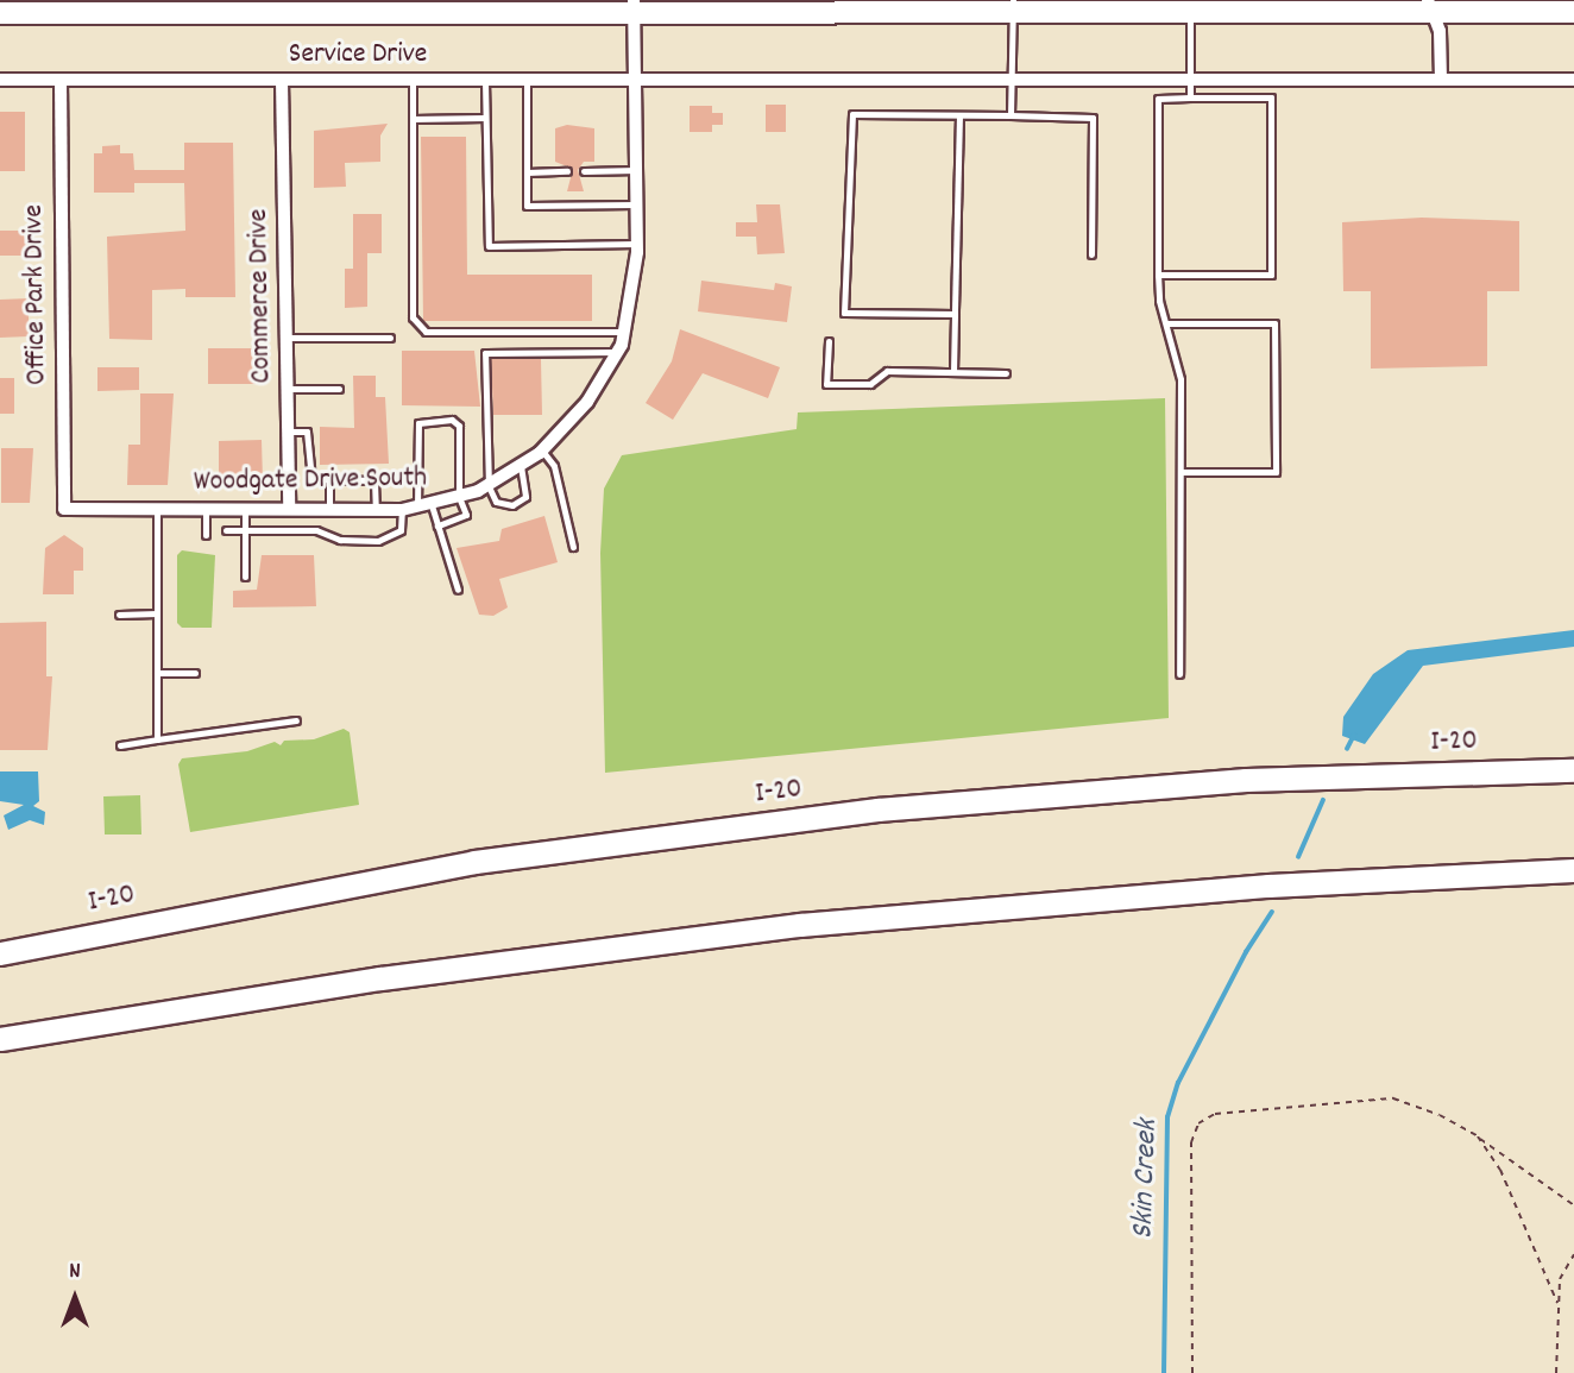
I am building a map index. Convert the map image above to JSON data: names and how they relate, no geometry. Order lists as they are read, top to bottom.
{
  "streets": {
    "highway": ["I-20"],
    "street": [
      "Service Drive",
      "Office Park Drive",
      "Commerce Drive",
      "Woodgate Drive South"
    ]
  },
  "crossings": [
    ["Service Drive", "Office Park Drive"],
    ["Service Drive", "Commerce Drive"],
    ["Service Drive", "Woodgate Drive South"],
    ["Office Park Drive", "Woodgate Drive South"],
    ["Commerce Drive", "Woodgate Drive South"]
  ],
  "water": ["Skin Creek"],
  "north": "top"
}
